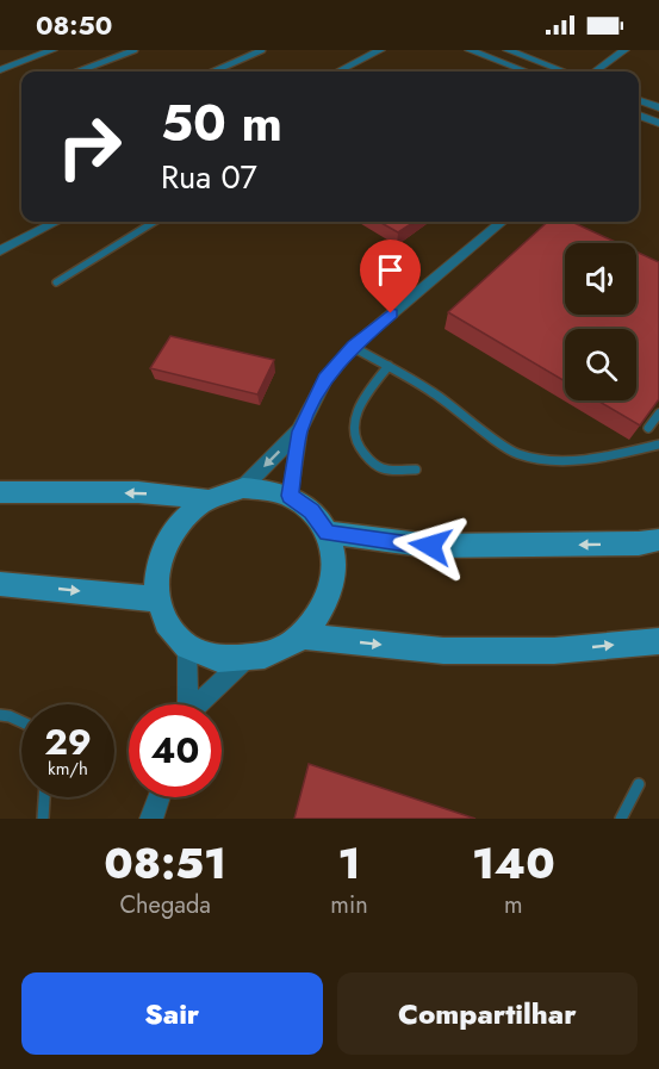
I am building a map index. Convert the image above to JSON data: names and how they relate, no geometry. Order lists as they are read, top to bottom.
{
  "page": {
    "status": "08:50",
    "turn": ["50 m", "Rua 07"],
    "speed": "29 km/h",
    "limit": "40",
    "eta": [
      "08:51",
      "Chegada",
      "1",
      "min",
      "140",
      "m"
    ],
    "buttons": ["Sair", "Compartilhar"]
  }
}
